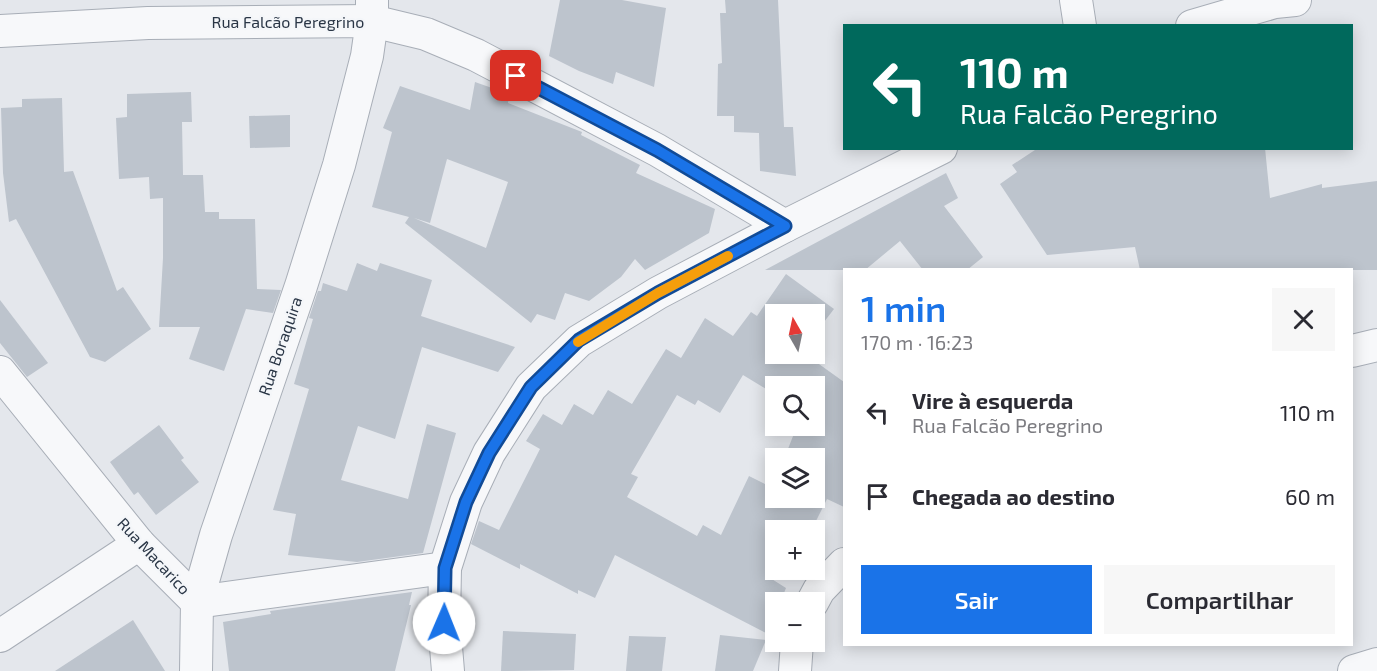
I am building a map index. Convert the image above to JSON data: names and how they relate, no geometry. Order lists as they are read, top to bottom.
{
  "streets": {
    "street": ["Rua Falcão Peregrino", "Rua Boraquira", "Rua Macarico"]
  },
  "crossings": [
    ["Rua Falcão Peregrino", "Rua Boraquira"],
    ["Rua Boraquira", "Rua Macarico"]
  ],
  "north": "top",
  "page": {
    "turn": ["110 m", "Rua Falcão Peregrino"],
    "heading": ["1 min", "170 m · 16:23"],
    "map_buttons": ["+", "−"],
    "list": [
      {
        "name": "Vire à esquerda",
        "note": "Rua Falcão Peregrino",
        "value": "110 m"
      },
      {
        "name": "Chegada ao destino",
        "value": "60 m"
      }
    ],
    "buttons": ["Sair", "Compartilhar"]
  }
}
